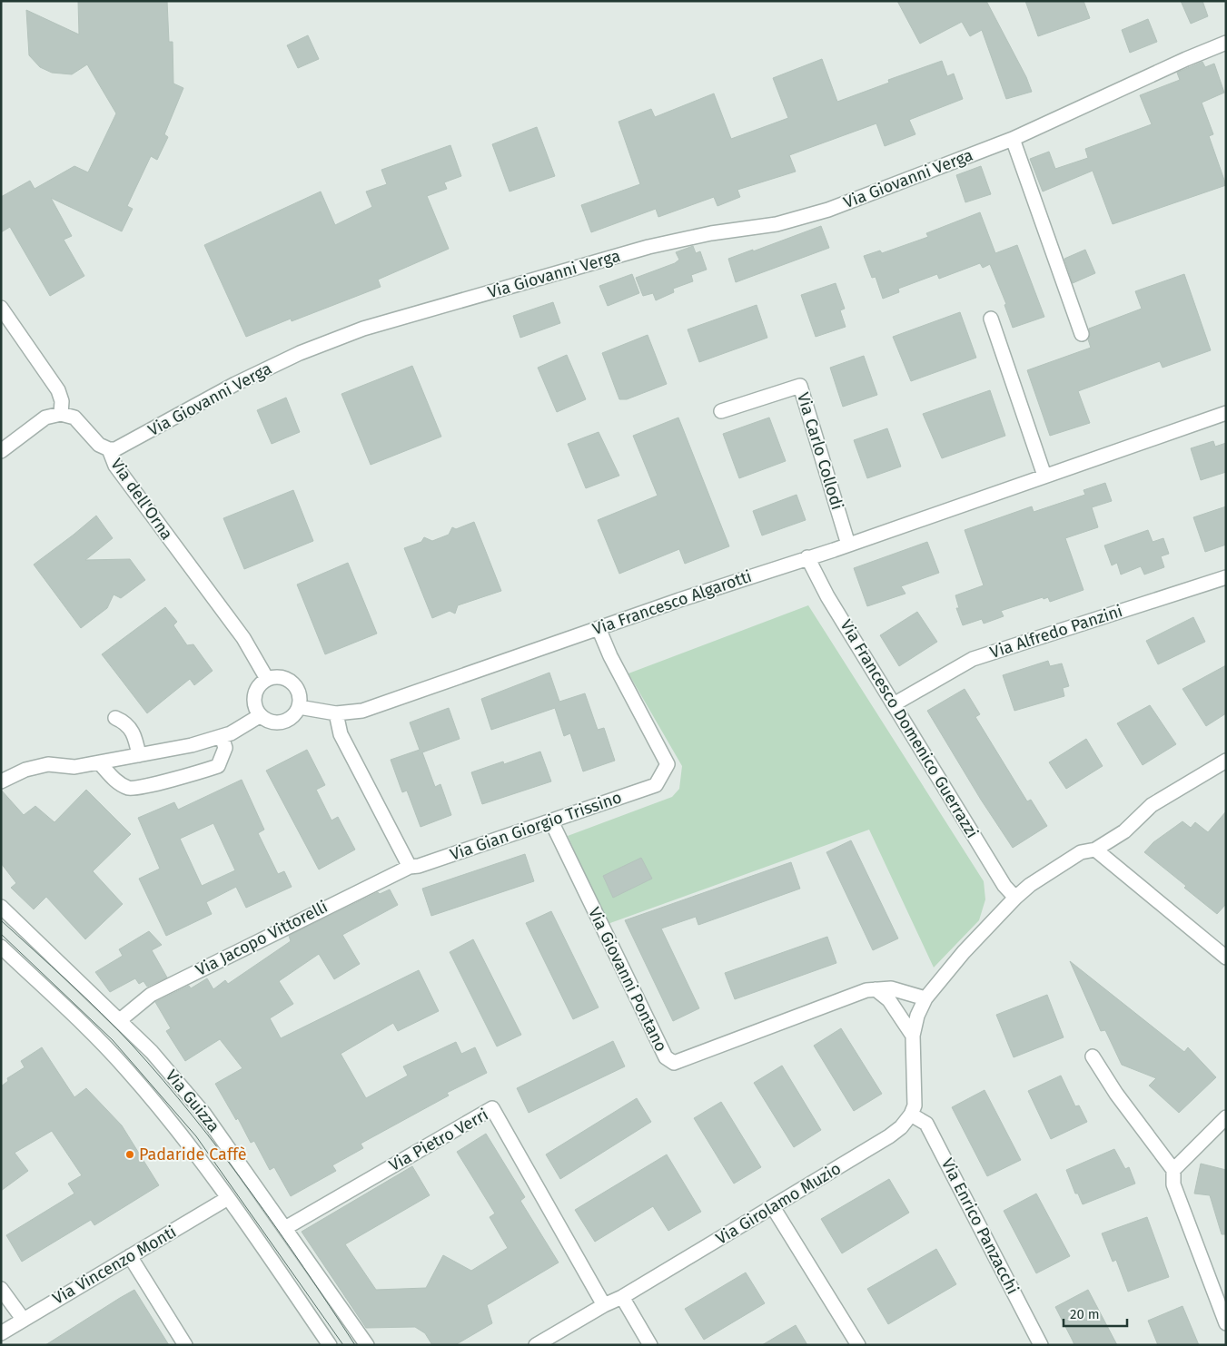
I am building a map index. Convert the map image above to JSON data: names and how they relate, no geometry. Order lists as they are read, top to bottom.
{
  "streets": {
    "street": [
      "Via Giovanni Verga",
      "Via Carlo Collodi",
      "Via dell'Orna",
      "Via Francesco Algarotti",
      "Via Alfredo Panzini",
      "Via Francesco Domenico Guerrazzi",
      "Via Gian Giorgio Trissino",
      "Via Jacopo Vittorelli",
      "Via Giovanni Pontano",
      "Via Guizza",
      "Via Pietro Verri",
      "Via Girolamo Muzio",
      "Via Enrico Panzacchi",
      "Via Vincenzo Monti"
    ]
  },
  "crossings": [
    ["Via Giovanni Verga", "Via dell'Orna"],
    ["Via Carlo Collodi", "Via Francesco Algarotti"],
    ["Via dell'Orna", "Via Francesco Algarotti"],
    ["Via Francesco Algarotti", "Via Francesco Domenico Guerrazzi"],
    ["Via Francesco Algarotti", "Via Gian Giorgio Trissino"],
    ["Via Alfredo Panzini", "Via Francesco Domenico Guerrazzi"],
    ["Via Gian Giorgio Trissino", "Via Jacopo Vittorelli"],
    ["Via Gian Giorgio Trissino", "Via Giovanni Pontano"],
    ["Via Jacopo Vittorelli", "Via Guizza"],
    ["Via Guizza", "Via Pietro Verri"],
    ["Via Guizza", "Via Vincenzo Monti"],
    ["Via Pietro Verri", "Via Girolamo Muzio"],
    ["Via Girolamo Muzio", "Via Enrico Panzacchi"]
  ],
  "places": ["Padaride Caffè"],
  "scale_bar": "20 m"
}
